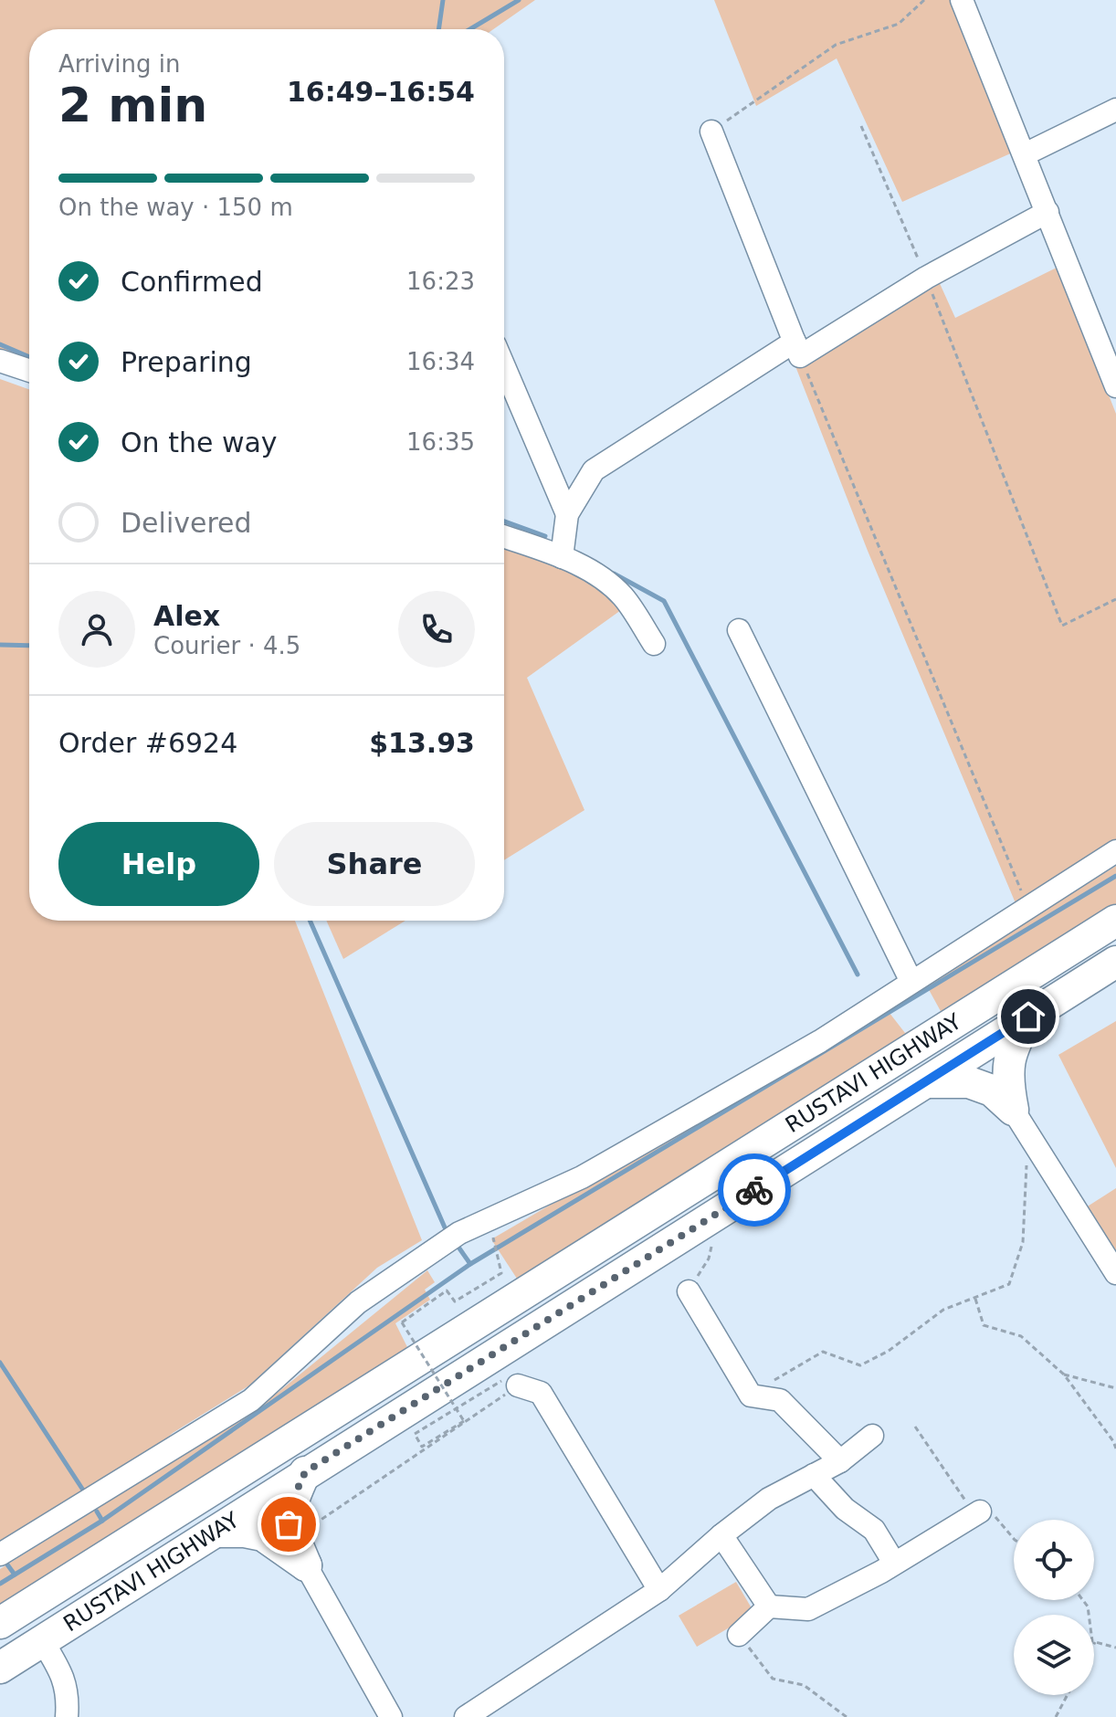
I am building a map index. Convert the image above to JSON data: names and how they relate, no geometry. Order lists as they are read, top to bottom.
{
  "streets": {
    "highway": ["RUSTAVI HIGHWAY"]
  },
  "page": {
    "heading": ["2 min", "Arriving in", "16:49–16:54"],
    "panel": [
      "Alex",
      "Courier · 4.5",
      "Order #6924",
      "$13.93"
    ],
    "bar": "On the way · 150 m",
    "list": [
      ["Confirmed", "16:23"],
      ["Preparing", "16:34"],
      ["On the way", "16:35"],
      "Delivered"
    ],
    "buttons": ["Help", "Share"]
  }
}
